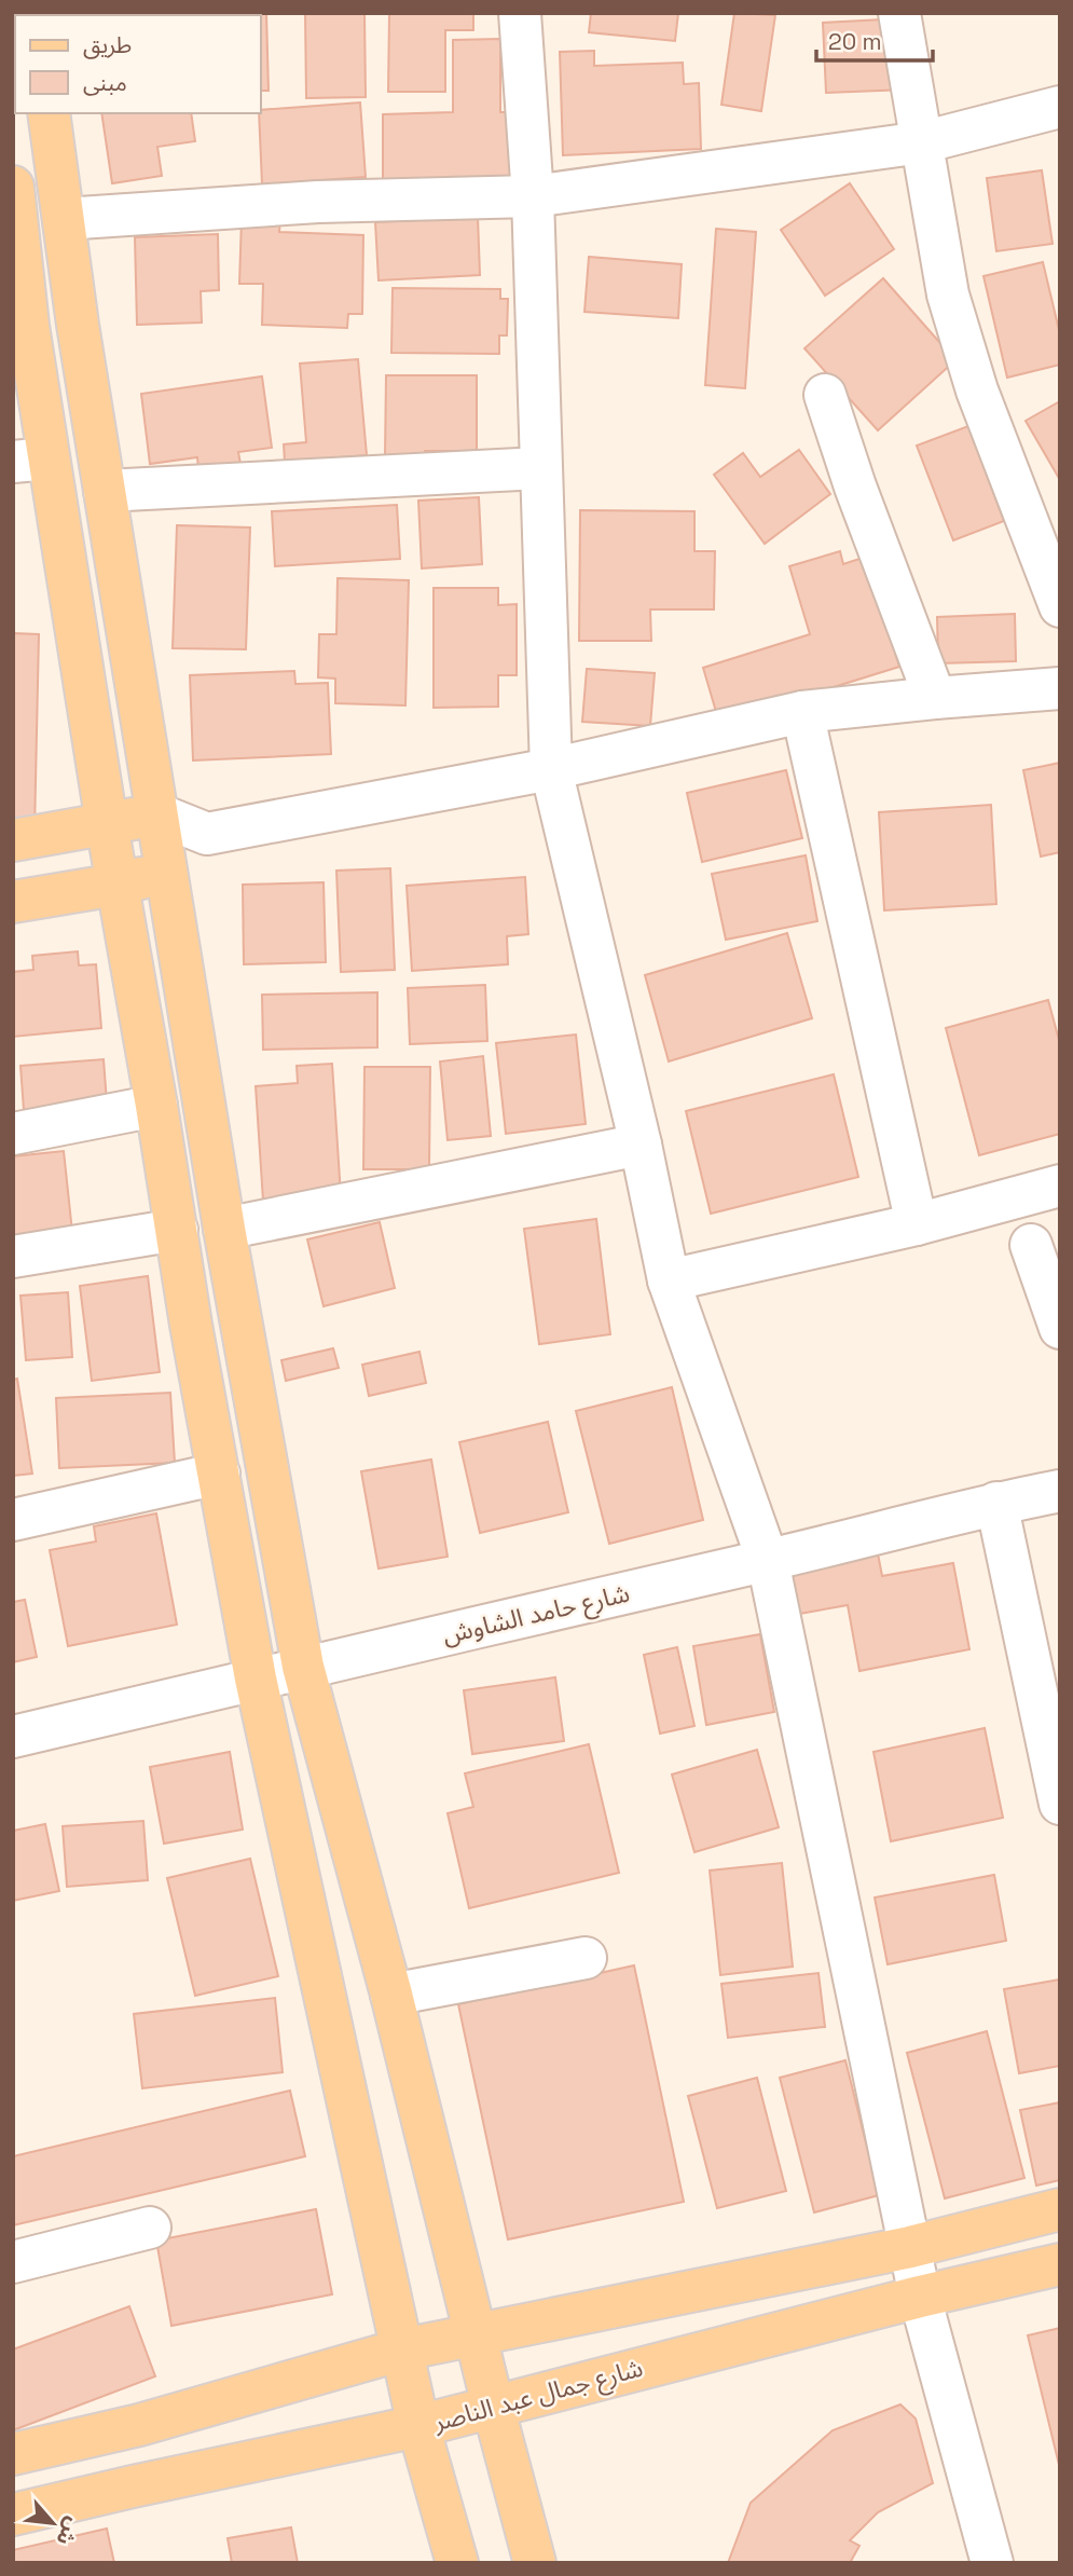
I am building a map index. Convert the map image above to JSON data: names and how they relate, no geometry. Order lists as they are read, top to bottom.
{
  "streets": {
    "main road": ["شارع جمال عبد الناصر"],
    "street": ["شارع حامد الشاوش"]
  },
  "legend": ["طريق", "مبنى"],
  "scale_bar": "20 m",
  "north": "bottom right"
}
